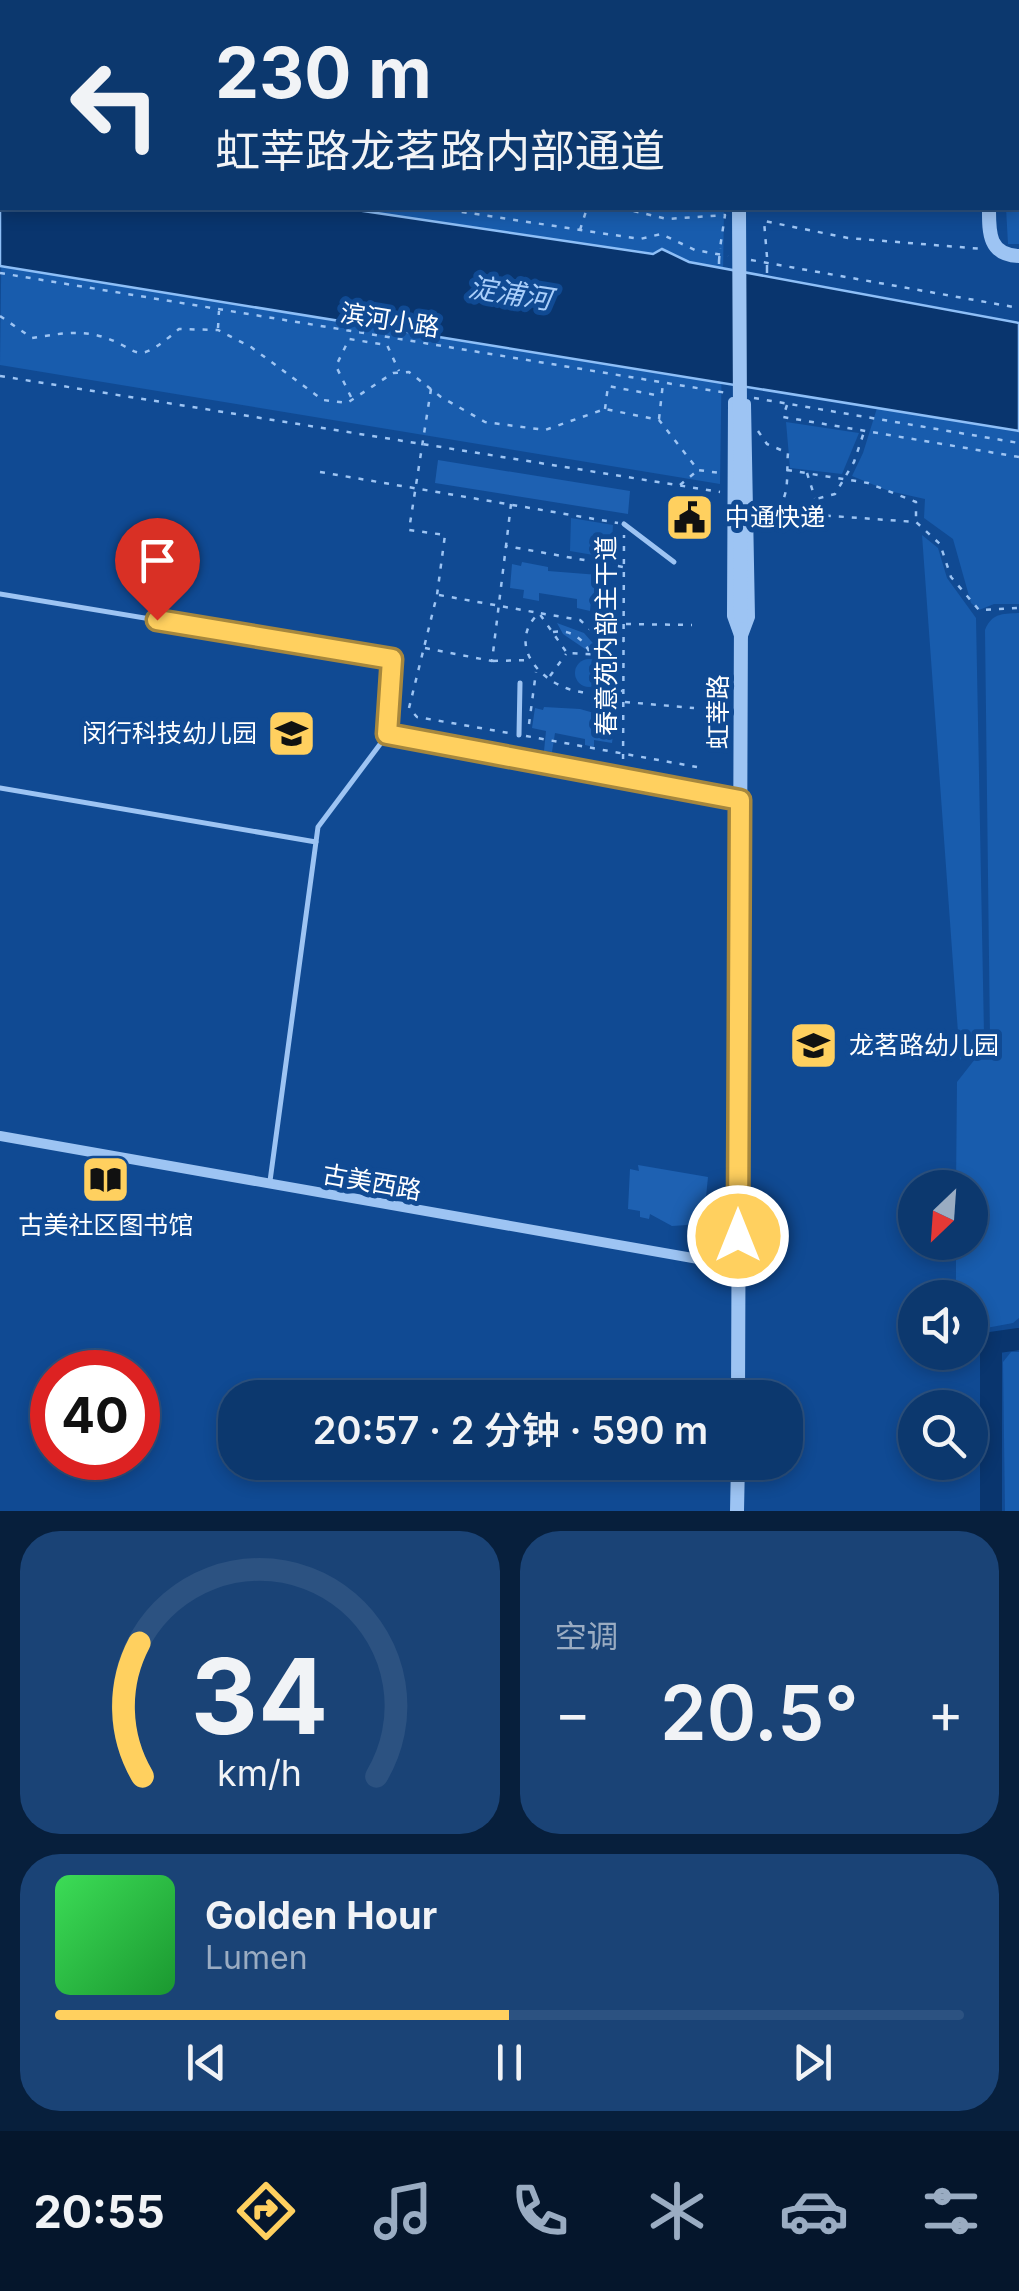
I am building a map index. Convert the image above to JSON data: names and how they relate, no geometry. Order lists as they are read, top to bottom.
{
  "streets": {
    "street": ["虹莘路", "古美西路"],
    "path": ["滨河小路", "春意苑内部主干道"]
  },
  "crossings": [
    ["虹莘路", "古美西路"]
  ],
  "water": ["淀浦河"],
  "places": {
    "public building": ["中通快递"],
    "school or university": ["闵行科技幼儿园", "龙茗路幼儿园"],
    "library": ["古美社区图书馆"]
  },
  "north": "bottom left",
  "page": {
    "turn": ["230 m", "虹莘路龙茗路内部通道"],
    "limit": "40",
    "trip": "20:57 · 2 分钟 · 590 m",
    "tile": "空调",
    "heat": ["−", "20.5°", "+"],
    "song": ["Golden Hour", "Lumen"],
    "tabs": "20:55",
    "gauge": ["34", "km/h"]
  }
}
